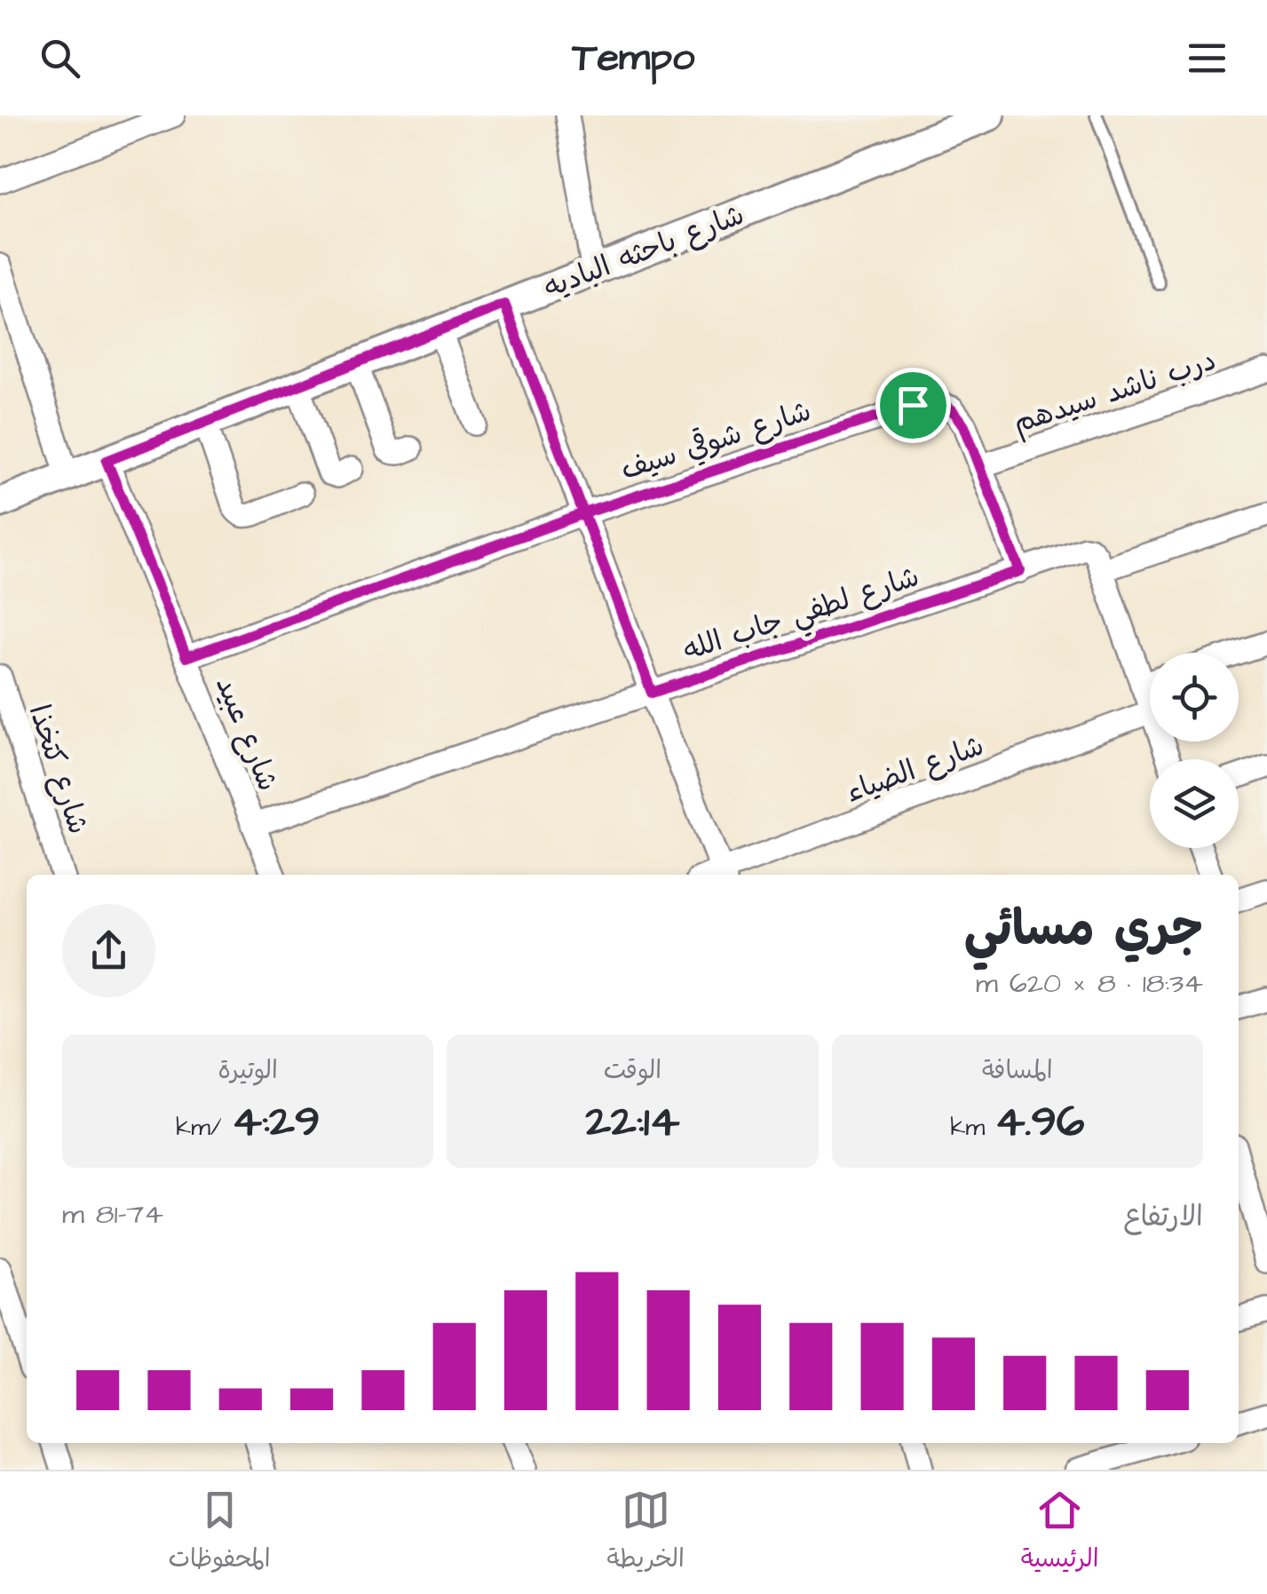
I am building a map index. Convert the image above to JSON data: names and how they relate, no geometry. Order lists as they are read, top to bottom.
{
  "streets": {
    "street": [
      "شارع باحثه الباديه",
      "درب ناشد سيدهم",
      "شارع شوقي سيف",
      "شارع لطفي جاب الله",
      "شارع عبيد",
      "شارع الضياء",
      "شارع كتخذا"
    ]
  },
  "crossings": [
    ["شارع باحثه الباديه", "شارع عبيد"],
    ["درب ناشد سيدهم", "شارع شوقي سيف"],
    ["شارع شوقي سيف", "شارع لطفي جاب الله"],
    ["شارع شوقي سيف", "شارع عبيد"],
    ["شارع لطفي جاب الله", "شارع عبيد"]
  ],
  "page": {
    "header": "Tempo",
    "heading": ["جري مسائي", "18:34 · 8 × 620 m"],
    "stats": [
      ["المسافة", "4.96 km"],
      ["الوقت", "22:14"],
      ["الوتيرة", "4:29 /km"]
    ],
    "chart": ["الارتفاع", "74–81 m"],
    "tabs": ["الرئيسية", "الخريطة", "المحفوظات"]
  }
}
